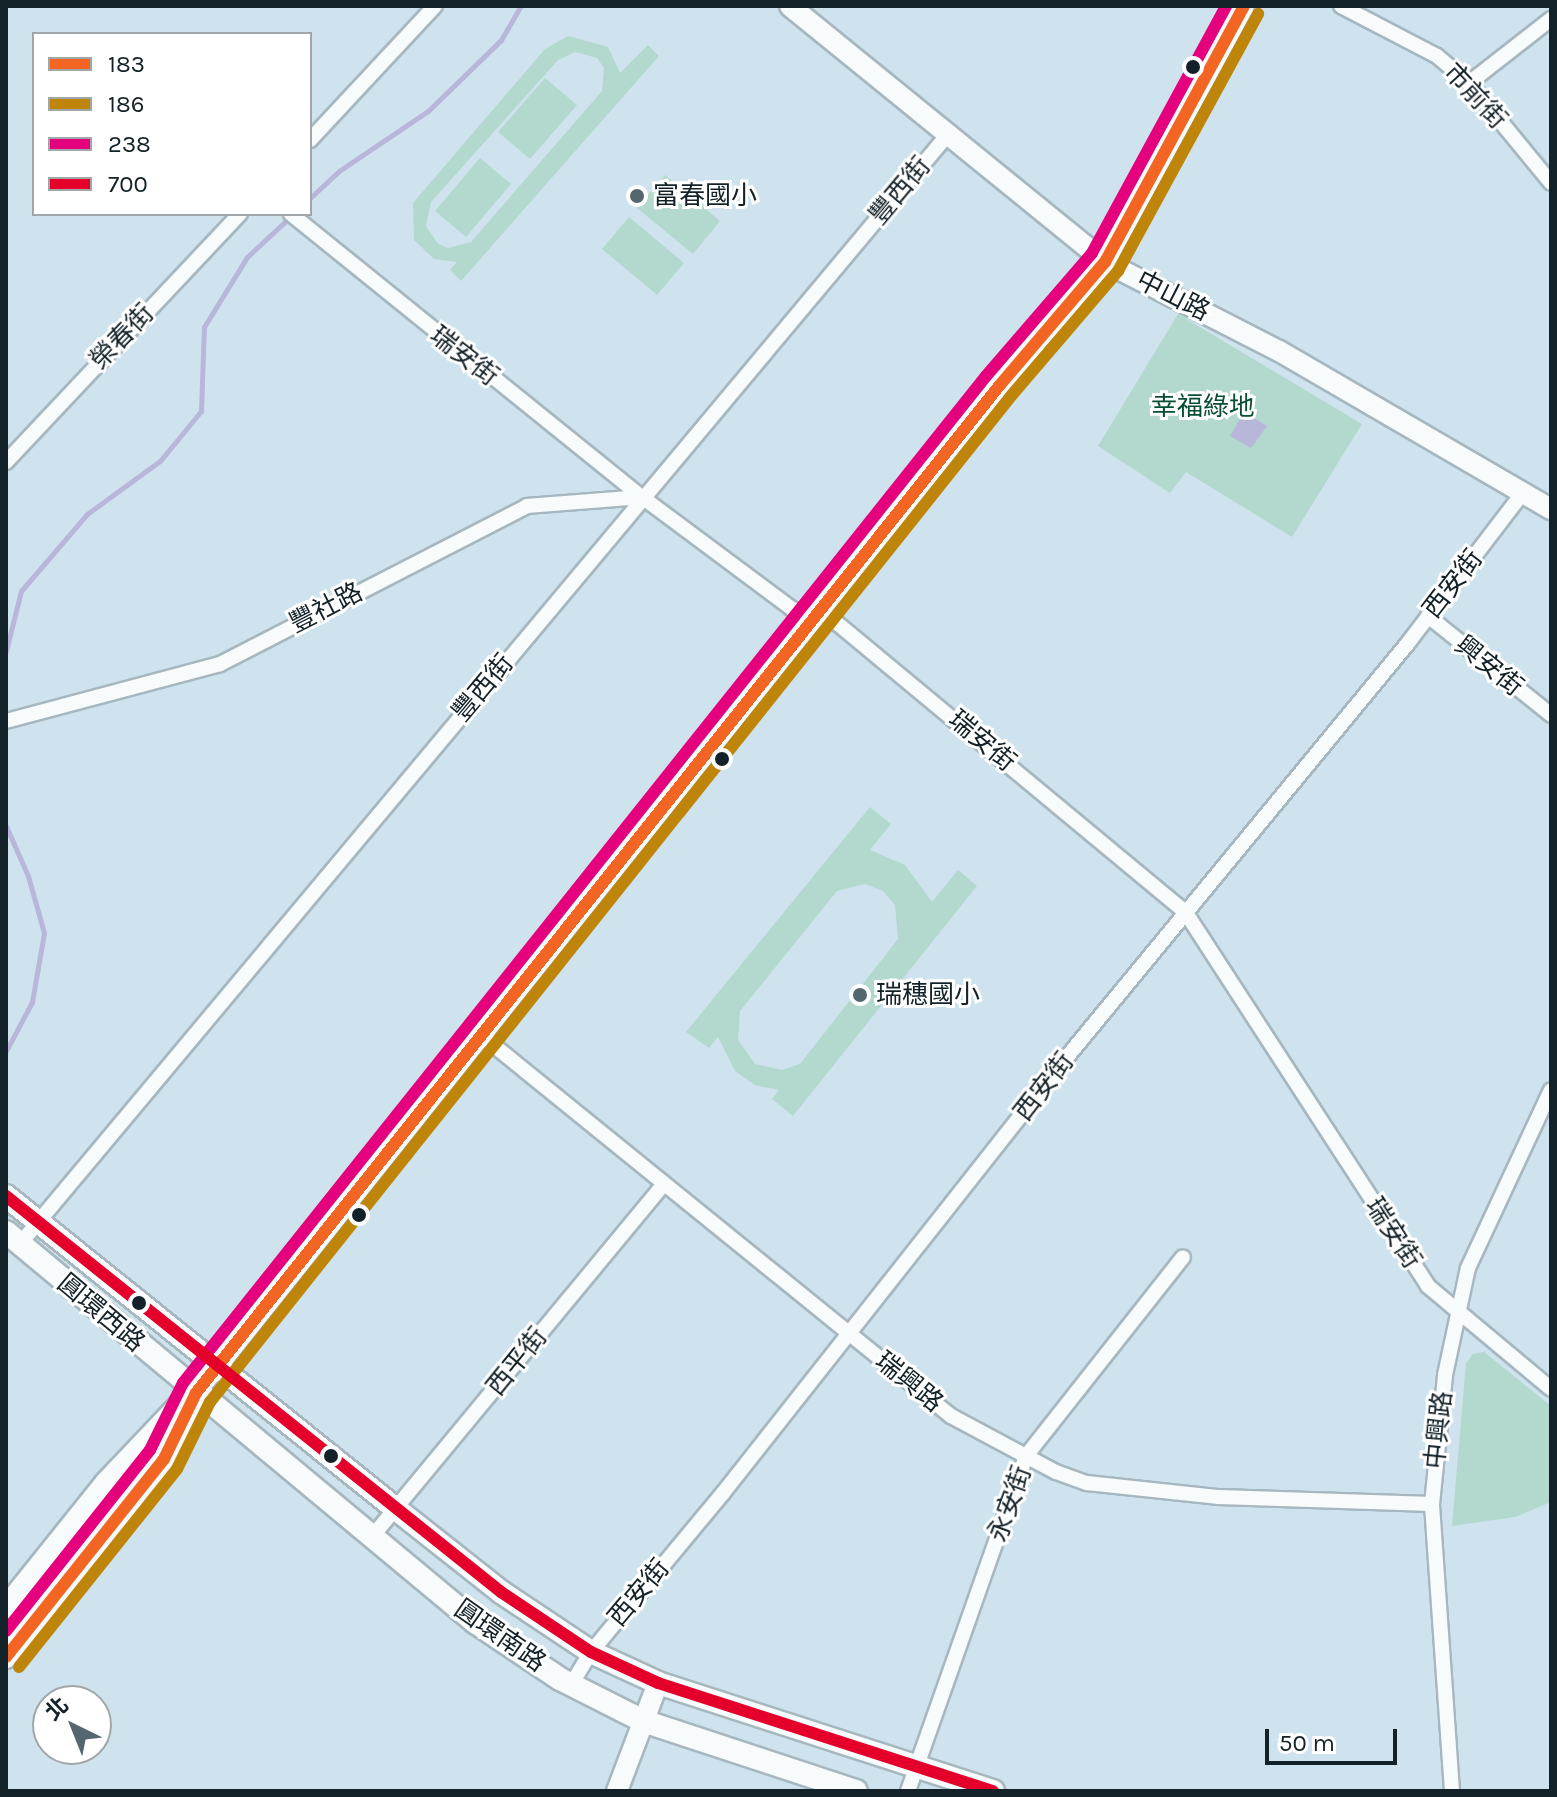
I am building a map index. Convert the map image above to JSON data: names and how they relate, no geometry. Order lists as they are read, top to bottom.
{
  "streets": {
    "main road": ["圓環西路", "圓環南路"],
    "street": [
      "市前街",
      "豐西街",
      "中山路",
      "榮春街",
      "瑞安街",
      "西安街",
      "豐社路",
      "興安街",
      "西平街",
      "瑞興路",
      "中興路",
      "永安街"
    ]
  },
  "crossings": [
    ["豐西街", "中山路"],
    ["豐西街", "瑞安街"],
    ["豐西街", "豐社路"],
    ["豐西街", "圓環西路"],
    ["中山路", "西安街"],
    ["瑞安街", "西安街"],
    ["瑞安街", "豐社路"],
    ["瑞安街", "中興路"],
    ["西安街", "興安街"],
    ["西安街", "瑞興路"],
    ["西安街", "圓環南路"],
    ["圓環西路", "圓環南路"],
    ["西平街", "瑞興路"],
    ["西平街", "圓環南路"],
    ["瑞興路", "中興路"],
    ["瑞興路", "永安街"],
    ["永安街", "圓環南路"]
  ],
  "parks": ["幸福綠地"],
  "places": ["富春國小", "瑞穗國小"],
  "lines": [
    "transit line 183",
    "transit line 238",
    "transit line 186",
    "transit line 700"
  ],
  "legend": [
    "183",
    "186",
    "238",
    "700"
  ],
  "scale_bar": "50 m",
  "north": "top left"
}
